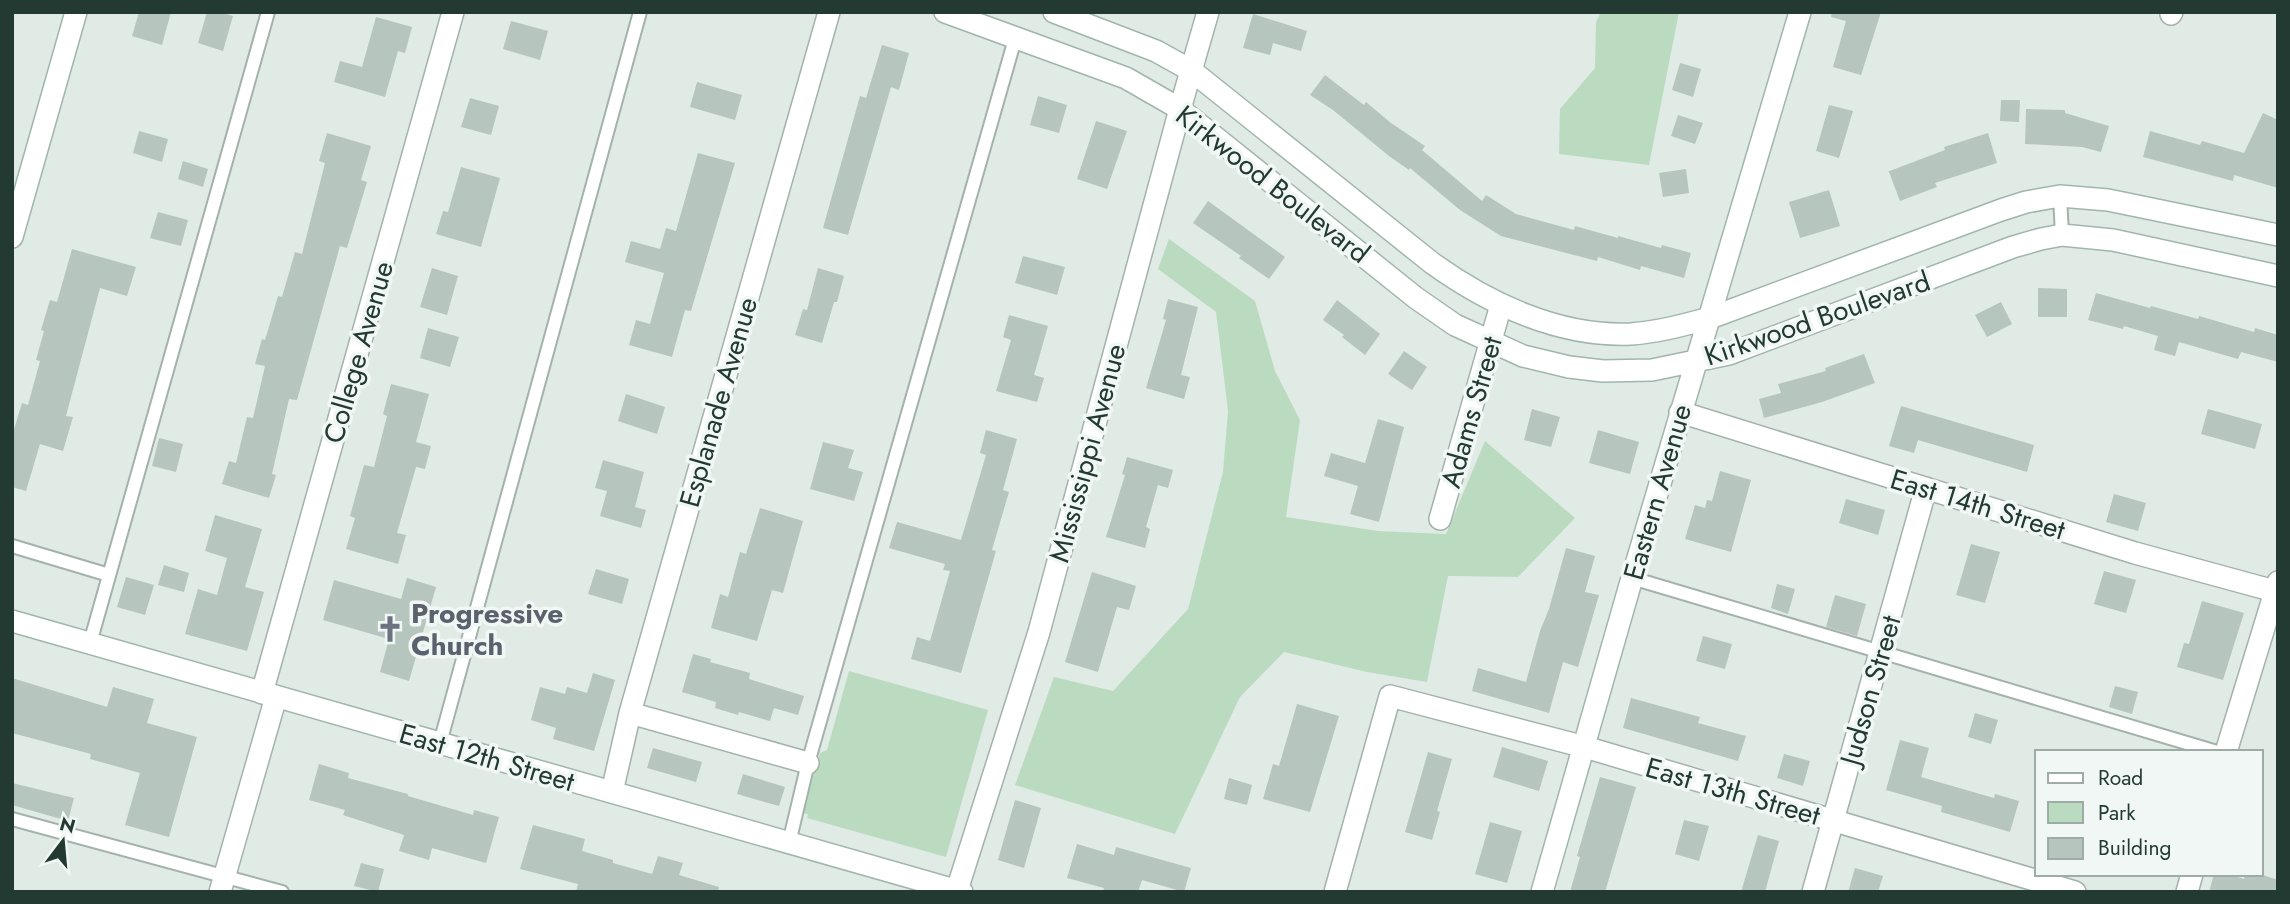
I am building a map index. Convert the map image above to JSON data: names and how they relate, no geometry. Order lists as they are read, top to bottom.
{
  "streets": {
    "street": [
      "Kirkwood Boulevard",
      "College Avenue",
      "Esplanade Avenue",
      "Adams Street",
      "Mississippi Avenue",
      "Eastern Avenue",
      "East 14th Street",
      "Judson Street",
      "East 12th Street",
      "East 13th Street"
    ]
  },
  "crossings": [
    ["Kirkwood Boulevard", "Adams Street"],
    ["Kirkwood Boulevard", "Mississippi Avenue"],
    ["Kirkwood Boulevard", "Eastern Avenue"],
    ["College Avenue", "East 12th Street"],
    ["Esplanade Avenue", "East 12th Street"],
    ["Mississippi Avenue", "East 12th Street"],
    ["Eastern Avenue", "East 14th Street"],
    ["Eastern Avenue", "East 13th Street"],
    ["East 14th Street", "Judson Street"],
    ["Judson Street", "East 13th Street"]
  ],
  "places": {
    "church": ["Progressive Church"]
  },
  "legend": ["Road", "Park", "Building"],
  "north": "top"
}
